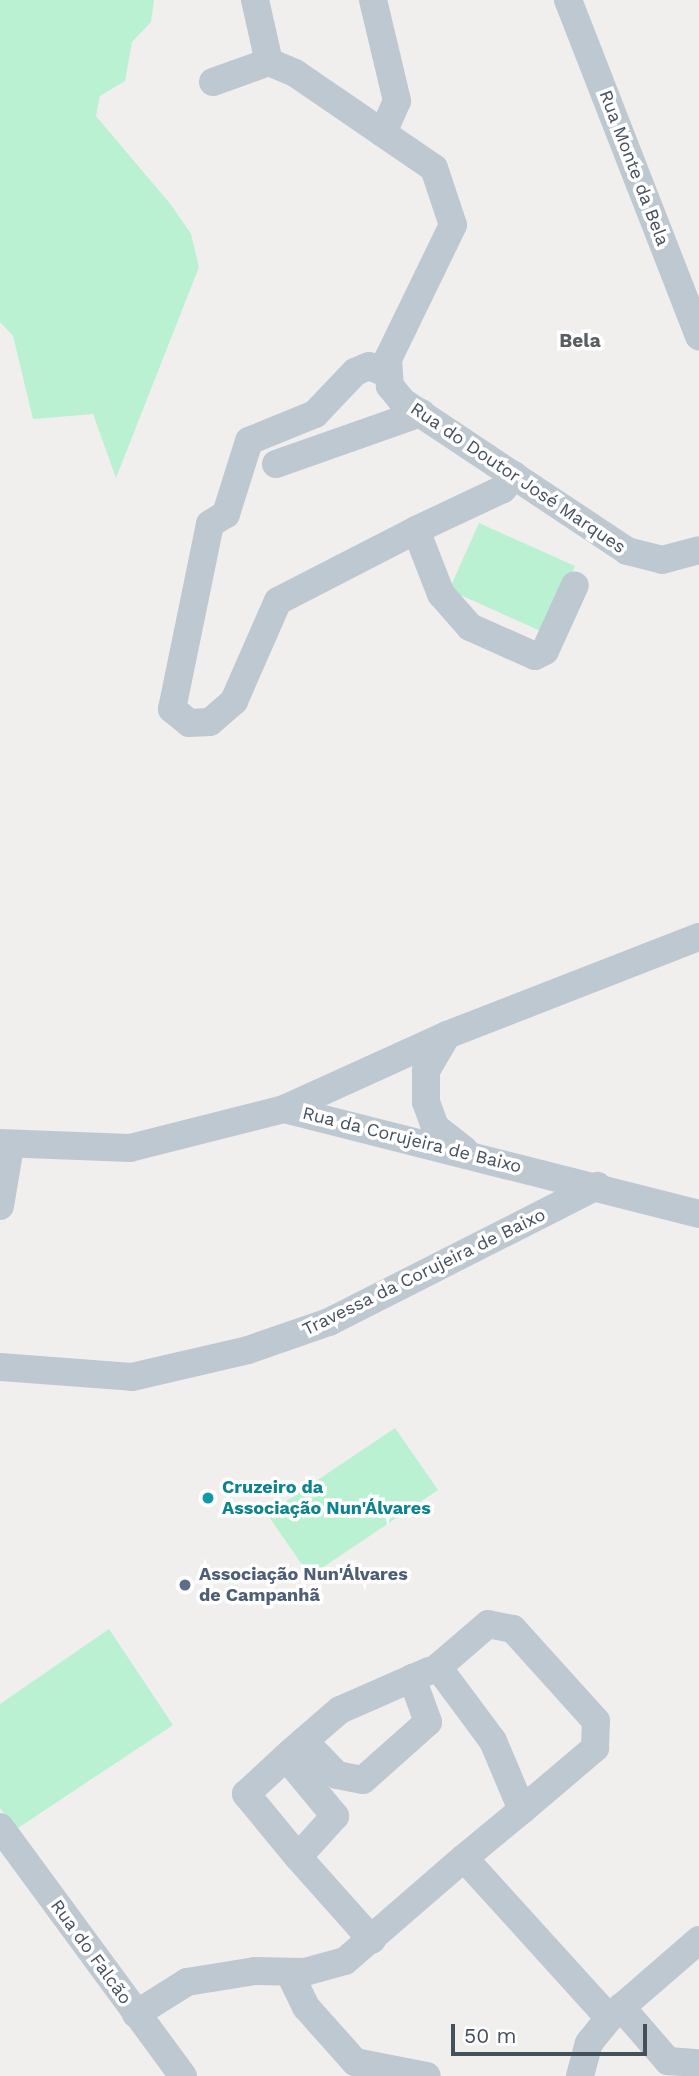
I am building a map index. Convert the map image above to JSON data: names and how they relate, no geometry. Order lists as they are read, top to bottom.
{
  "streets": {
    "street": [
      "Rua Monte da Bela",
      "Rua do Doutor José Marques",
      "Rua da Corujeira de Baixo",
      "Travessa da Corujeira de Baixo",
      "Rua do Falcão"
    ]
  },
  "crossings": [
    ["Rua da Corujeira de Baixo", "Travessa da Corujeira de Baixo"]
  ],
  "districts": ["Bela"],
  "places": ["Cruzeiro da Associação Nun'Álvares", "Associação Nun'Álvares de Campanhã"],
  "scale_bar": "50 m"
}
